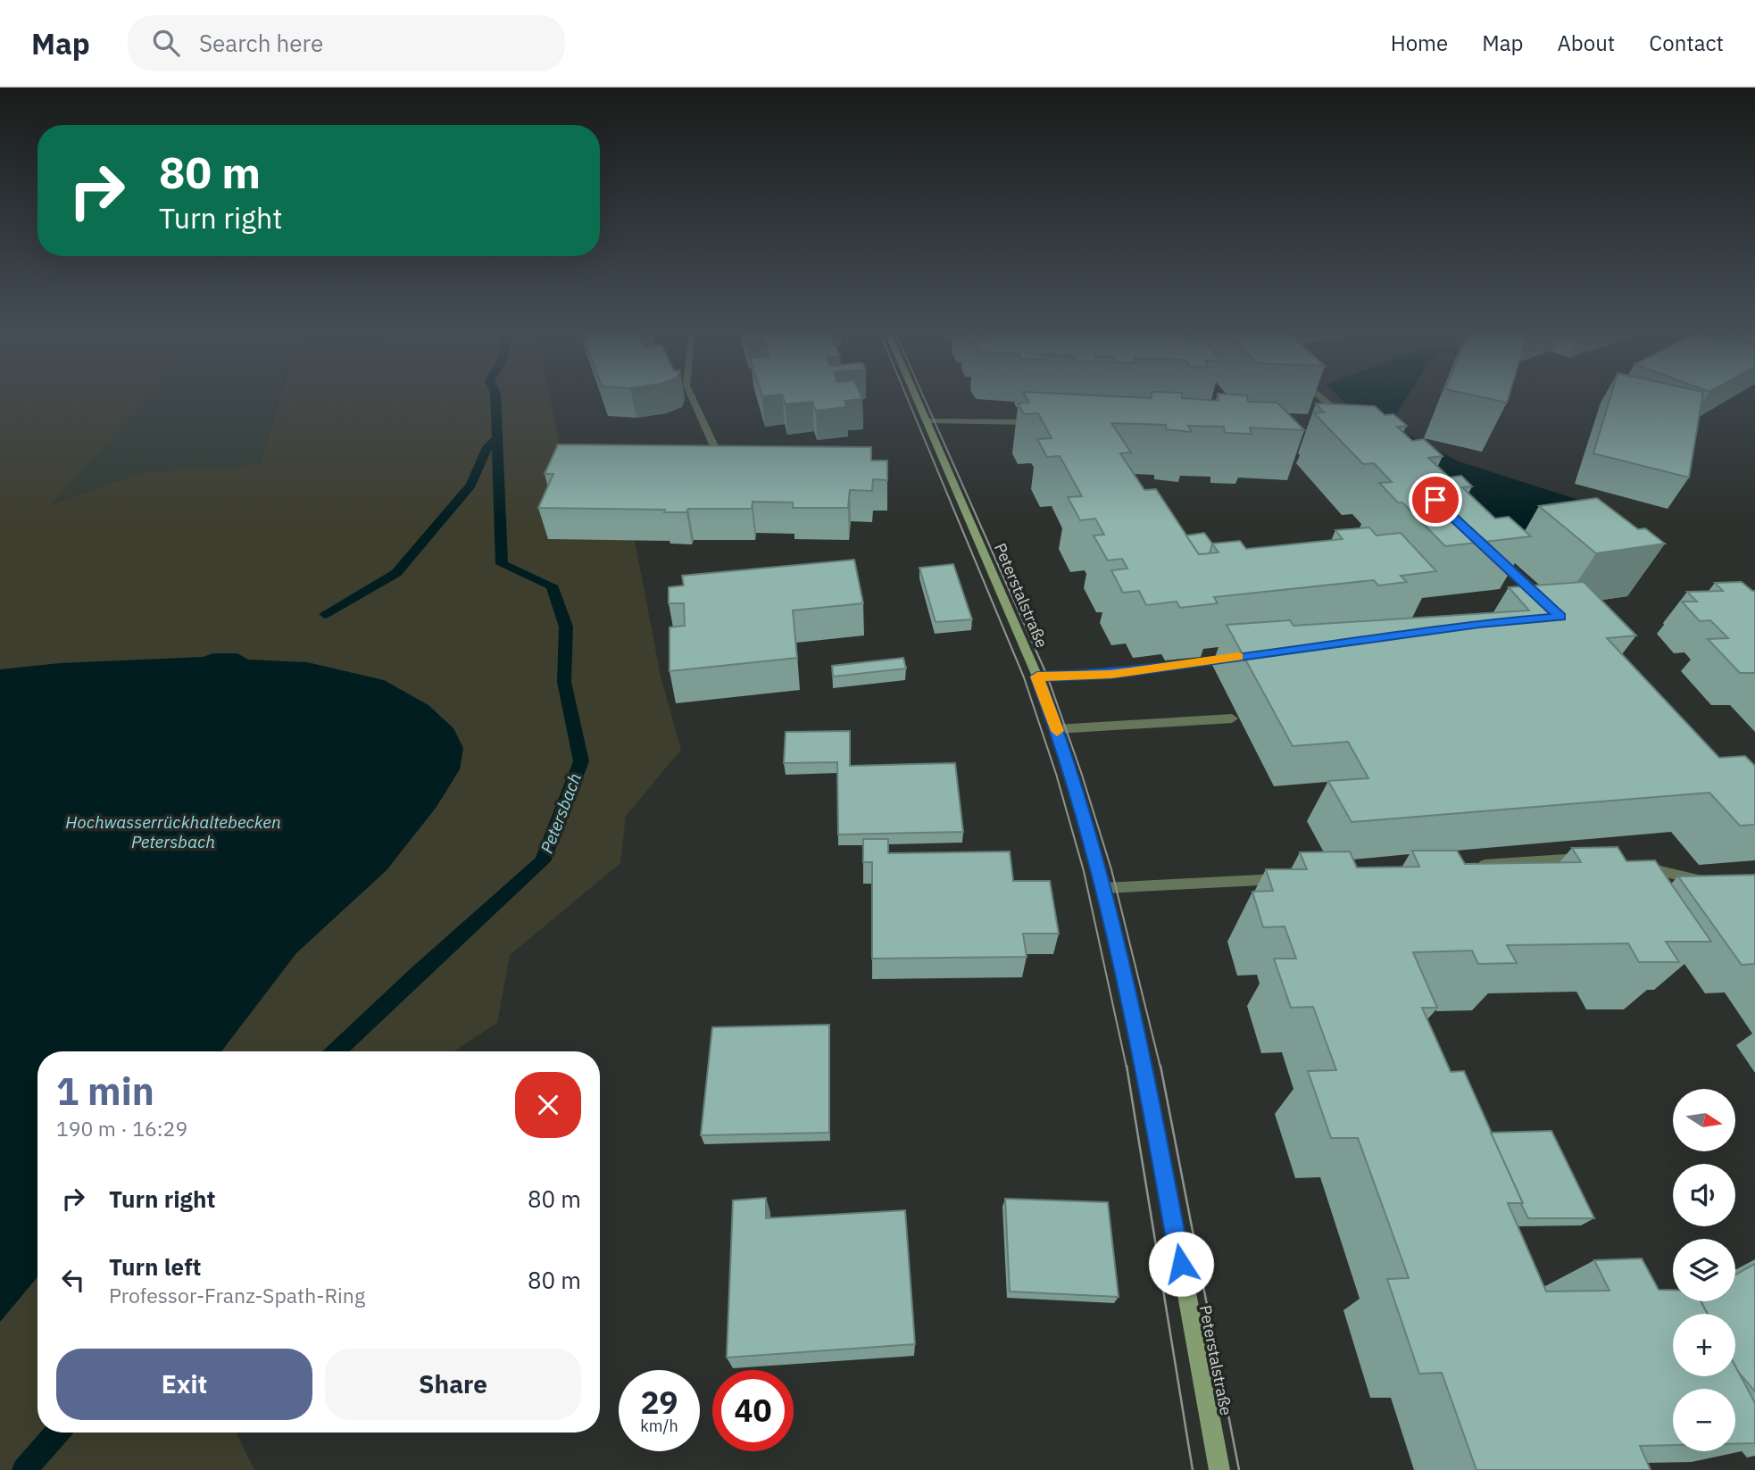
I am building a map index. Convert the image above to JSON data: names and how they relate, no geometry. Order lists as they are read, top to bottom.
{
  "streets": {
    "street": ["Peterstalstraße"]
  },
  "water": ["Petersbach", "Hochwasserrückhaltebecken Petersbach"],
  "north": "right",
  "page": {
    "header": "Map",
    "search": "Search here",
    "nav": [
      "Home",
      "Map",
      "About",
      "Contact"
    ],
    "turn": ["80 m", "Turn right"],
    "heading": ["1 min", "190 m · 16:29"],
    "map_buttons": ["+", "−"],
    "list": [
      {
        "name": "Turn right",
        "value": "80 m"
      },
      {
        "name": "Turn left",
        "note": "Professor-Franz-Spath-Ring",
        "value": "80 m"
      }
    ],
    "buttons": ["Exit", "Share"],
    "speed": "29 km/h",
    "limit": "40"
  }
}
